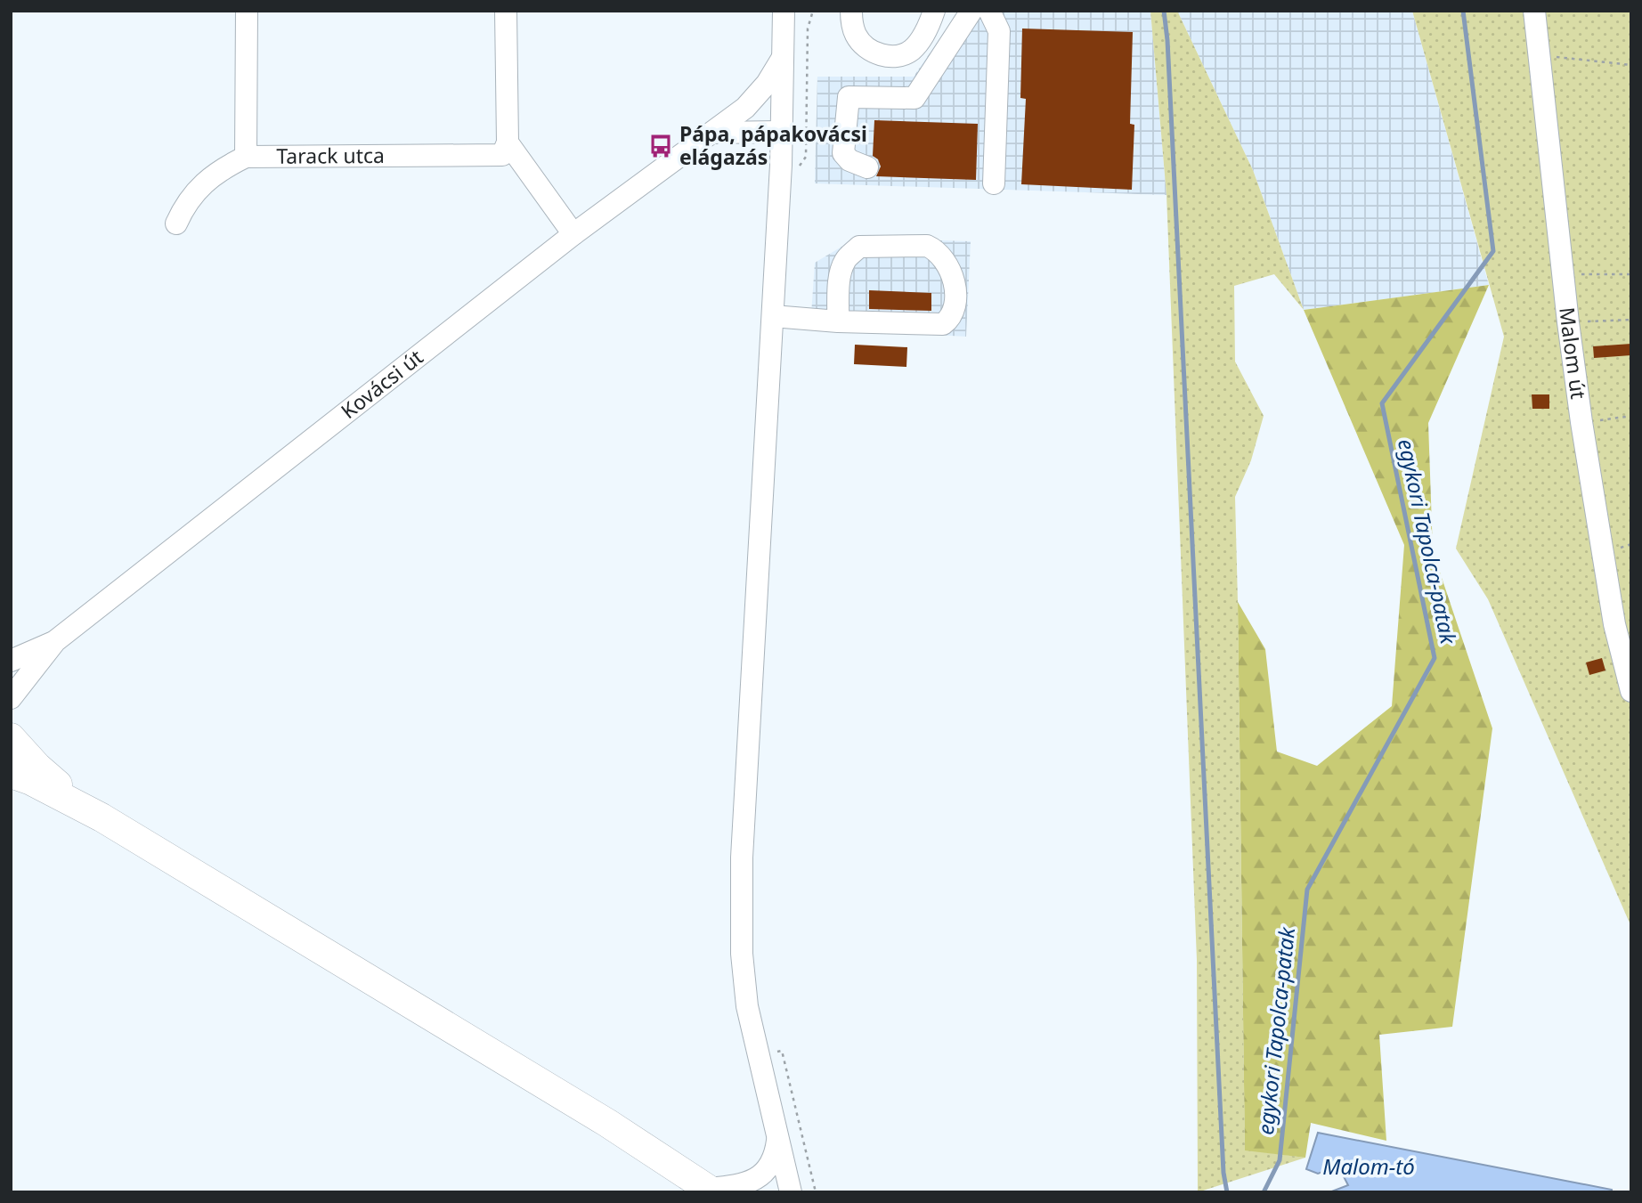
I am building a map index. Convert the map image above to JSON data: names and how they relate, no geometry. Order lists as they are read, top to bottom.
{
  "streets": {
    "street": ["Tarack utca", "Malom út", "Kovácsi út"]
  },
  "water": ["egykori Tapolca-patak", "Malom-tó"],
  "places": {
    "bus stop": ["Pápa, pápakovácsi elágazás"]
  }
}
